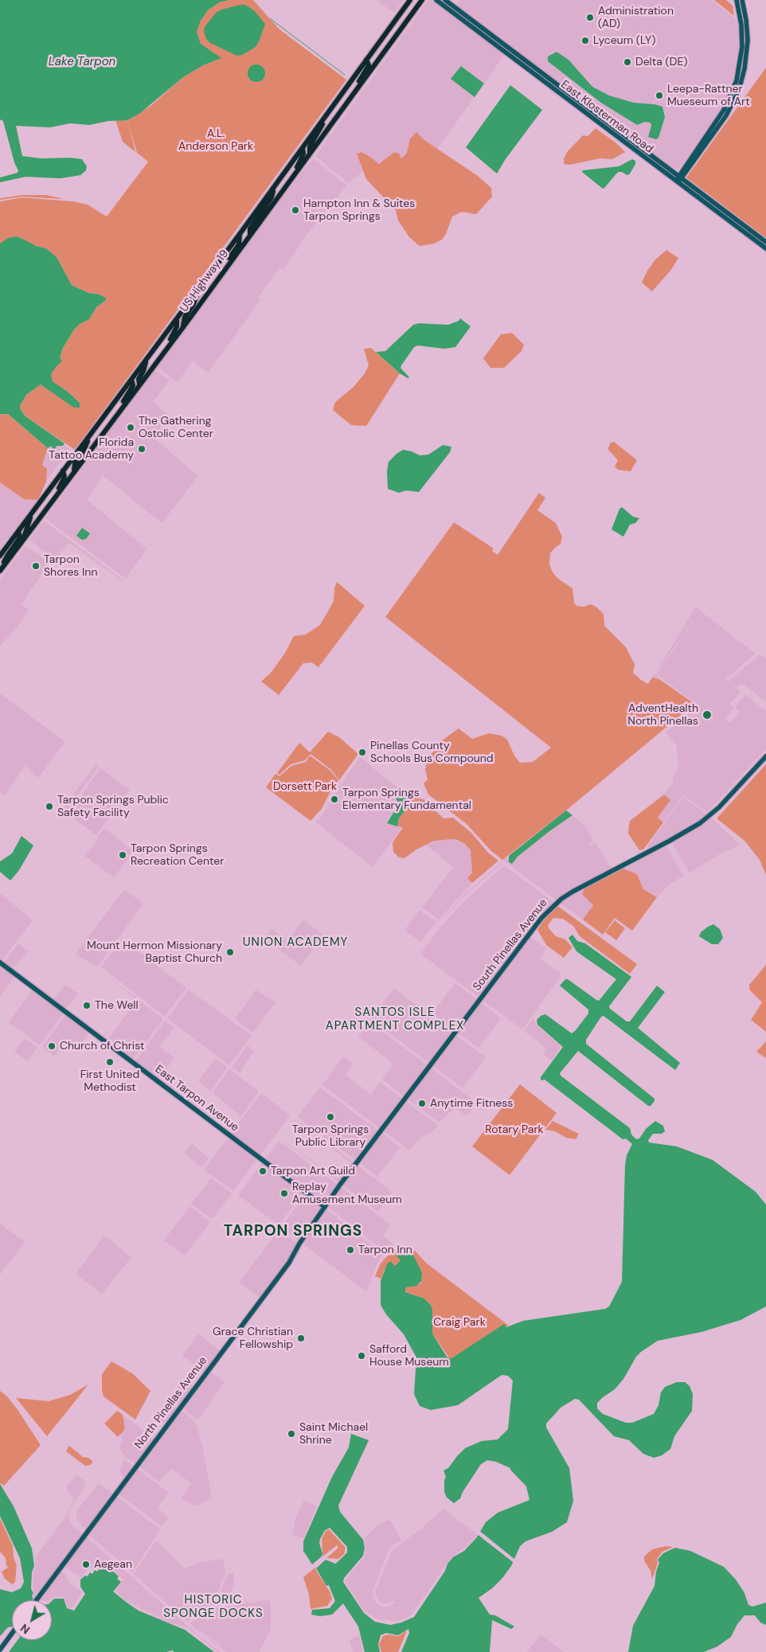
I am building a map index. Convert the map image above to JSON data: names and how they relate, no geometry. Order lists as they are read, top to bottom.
{
  "streets": {
    "highway": ["US Highway 19"],
    "main road": [
      "East Klosterman Road",
      "South Pinellas Avenue",
      "East Tarpon Avenue",
      "North Pinellas Avenue"
    ]
  },
  "crossings": [
    ["South Pinellas Avenue", "East Tarpon Avenue"],
    ["South Pinellas Avenue", "North Pinellas Avenue"],
    ["East Tarpon Avenue", "North Pinellas Avenue"]
  ],
  "districts": [
    "UNION ACADEMY",
    "SANTOS ISLE APARTMENT COMPLEX",
    "TARPON SPRINGS",
    "HISTORIC SPONGE DOCKS"
  ],
  "water": ["Lake Tarpon"],
  "parks": [
    "A.L. Anderson Park",
    "Dorsett Park",
    "Rotary Park",
    "Craig Park"
  ],
  "places": [
    "Administration (AD)",
    "Lyceum (LY)",
    "Delta (DE)",
    "Leepa-Rattner Mueseum of Art",
    "Hampton Inn & Suites Tarpon Springs",
    "The Gathering Ostolic Center",
    "Florida Tattoo Academy",
    "Tarpon Shores Inn",
    "AdventHealth North Pinellas",
    "Pinellas County Schools Bus Compound",
    "Tarpon Springs Elementary Fundamental",
    "Tarpon Springs Public Safety Facility",
    "Tarpon Springs Recreation Center",
    "Mount Hermon Missionary Baptist Church",
    "The Well",
    "Church of Christ",
    "First United Methodist",
    "Anytime Fitness",
    "Tarpon Springs Public Library",
    "Tarpon Art Guild",
    "Replay Amusement Museum",
    "Tarpon Inn",
    "Grace Christian Fellowship",
    "Safford House Museum",
    "Saint Michael Shrine",
    "Aegean"
  ],
  "north": "bottom left"
}
